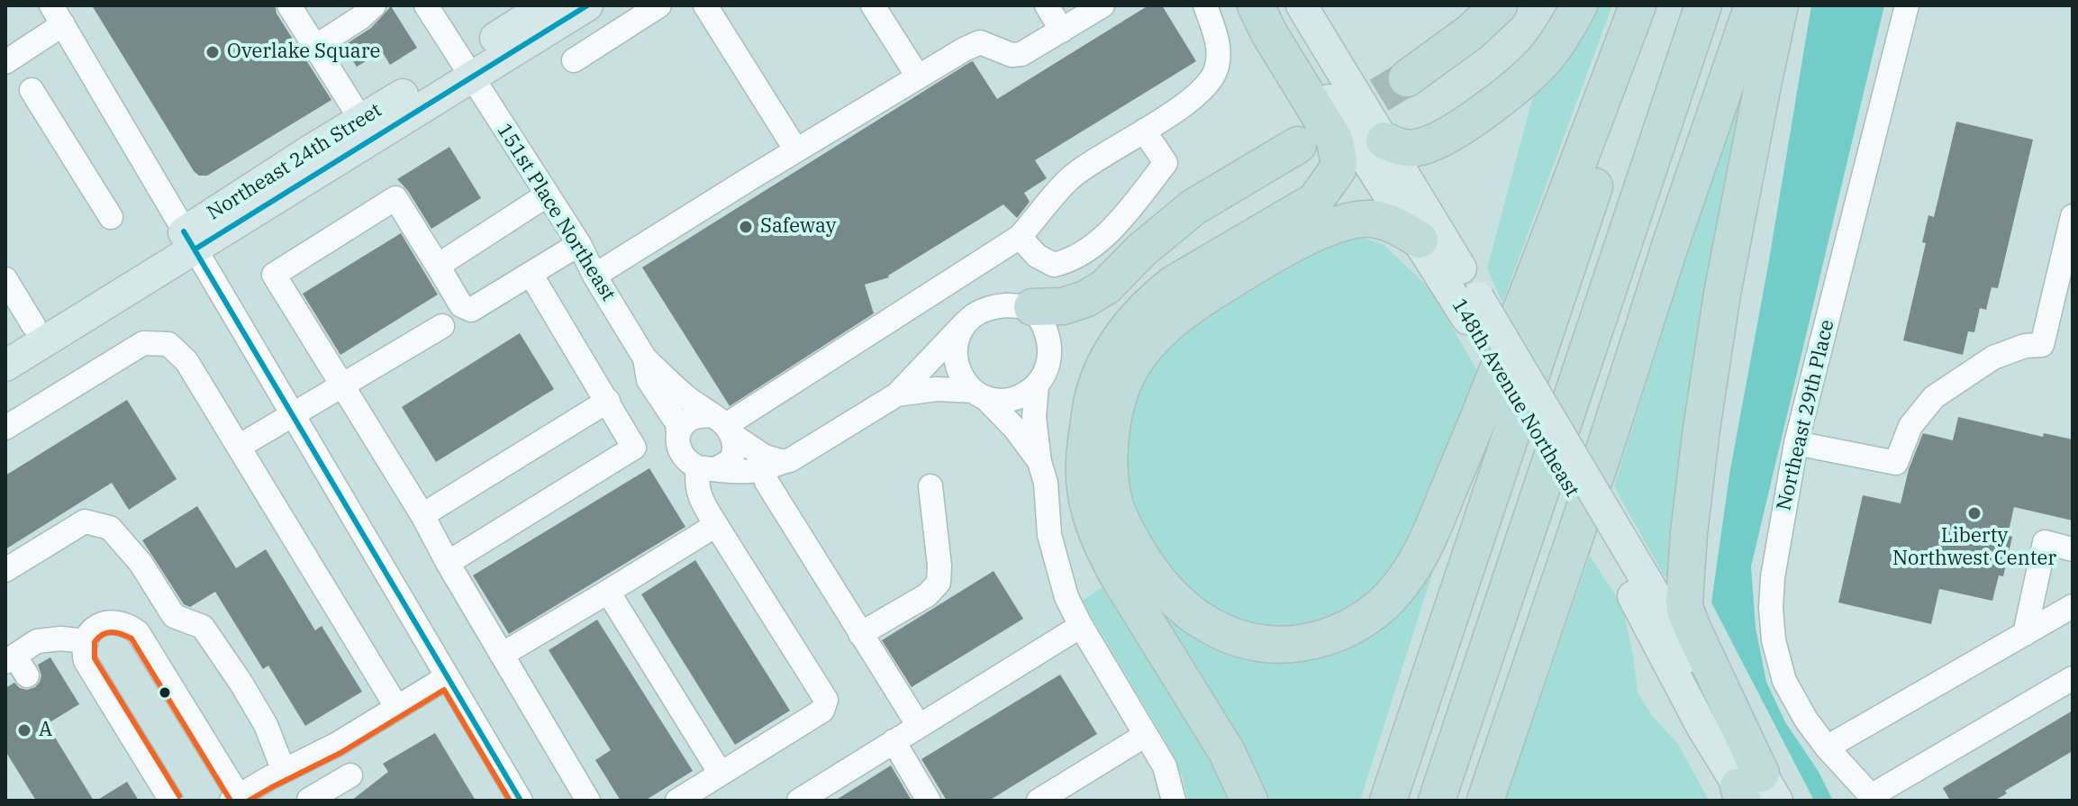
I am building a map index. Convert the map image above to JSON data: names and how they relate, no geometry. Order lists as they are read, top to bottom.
{
  "streets": {
    "main road": ["Northeast 24th Street", "148th Avenue Northeast"],
    "street": ["151st Place Northeast", "Northeast 29th Place"]
  },
  "crossings": [
    ["Northeast 24th Street", "151st Place Northeast"]
  ],
  "places": [
    "Overlake Square",
    "Safeway",
    "Liberty Northwest Center",
    "A"
  ]
}
